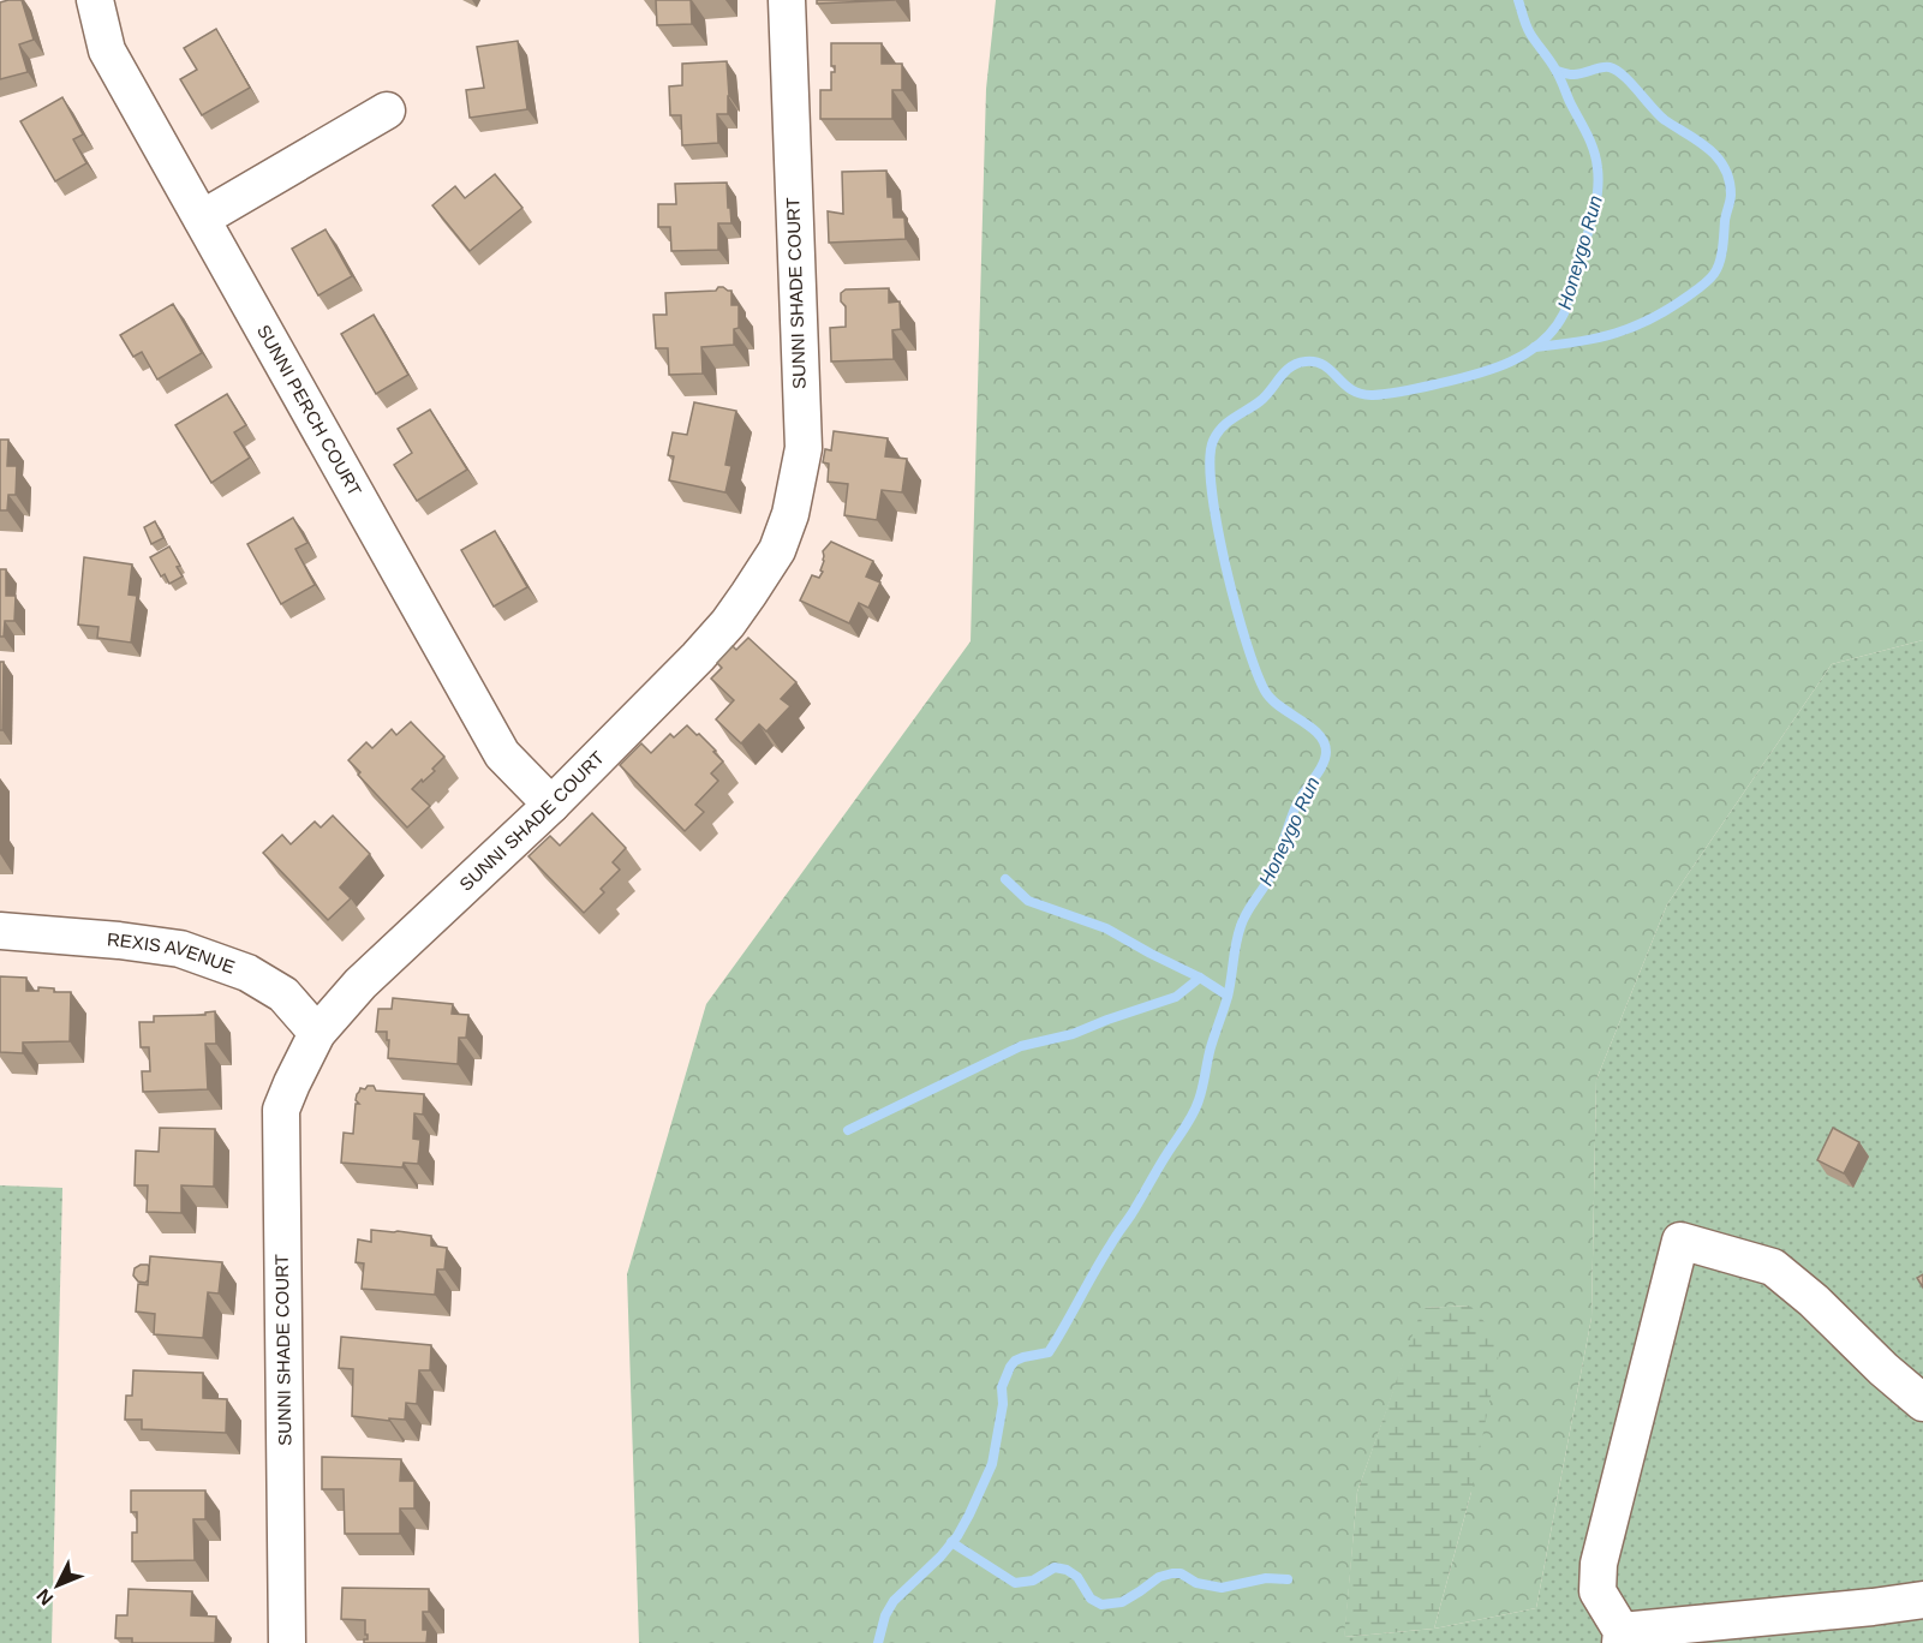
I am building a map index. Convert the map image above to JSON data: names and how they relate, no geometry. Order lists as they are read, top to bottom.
{
  "streets": {
    "street": ["SUNNI SHADE COURT", "SUNNI PERCH COURT", "REXIS AVENUE"]
  },
  "crossings": [
    ["SUNNI SHADE COURT", "SUNNI PERCH COURT"],
    ["SUNNI SHADE COURT", "REXIS AVENUE"]
  ],
  "water": ["Honeygo Run"],
  "north": "bottom left"
}
